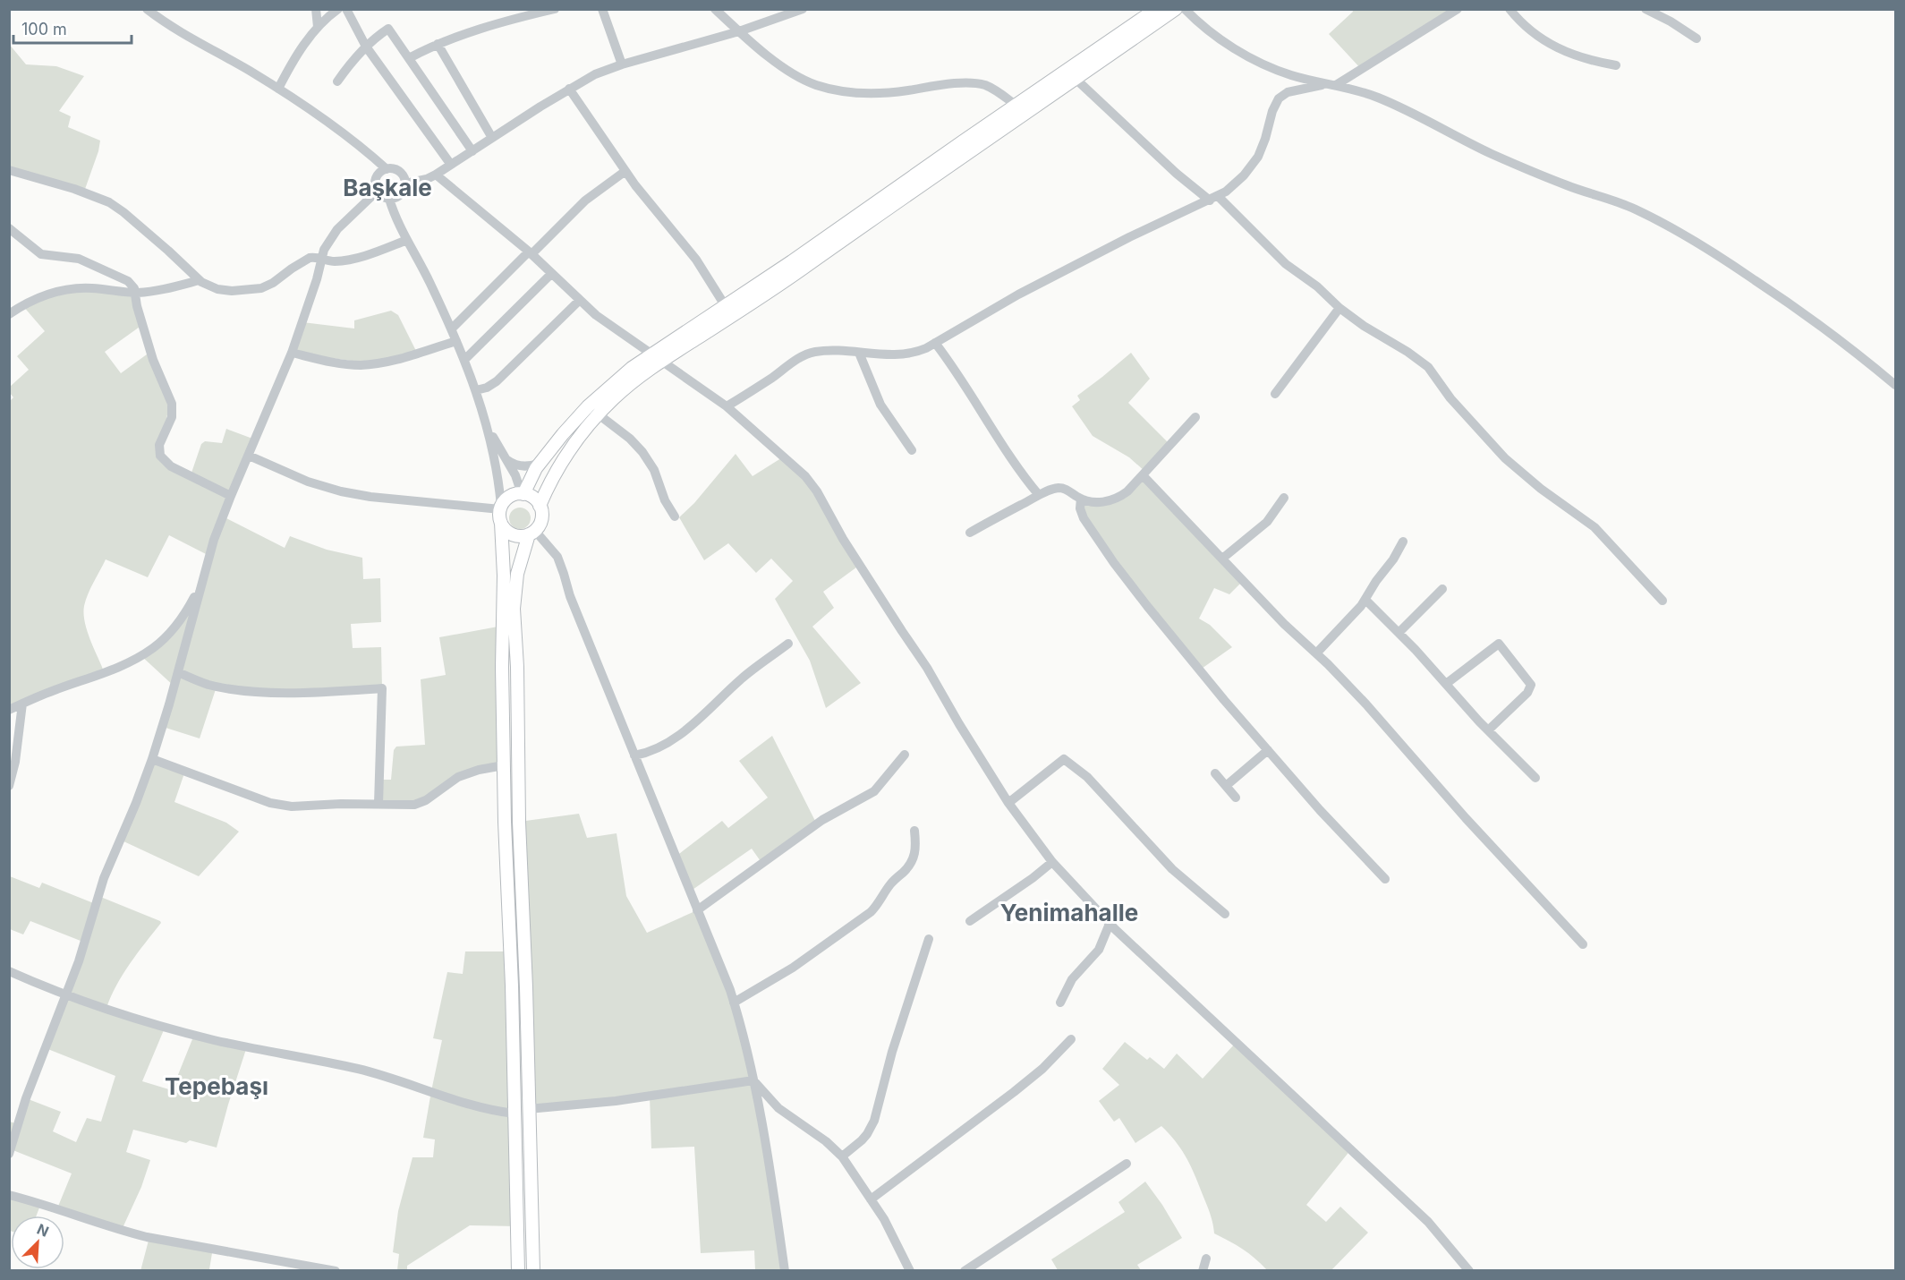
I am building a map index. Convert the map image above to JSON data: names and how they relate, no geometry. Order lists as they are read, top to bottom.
{
  "districts": ["Başkale", "Yenimahalle", "Tepebaşı"],
  "scale_bar": "100 m",
  "north": "top right"
}
